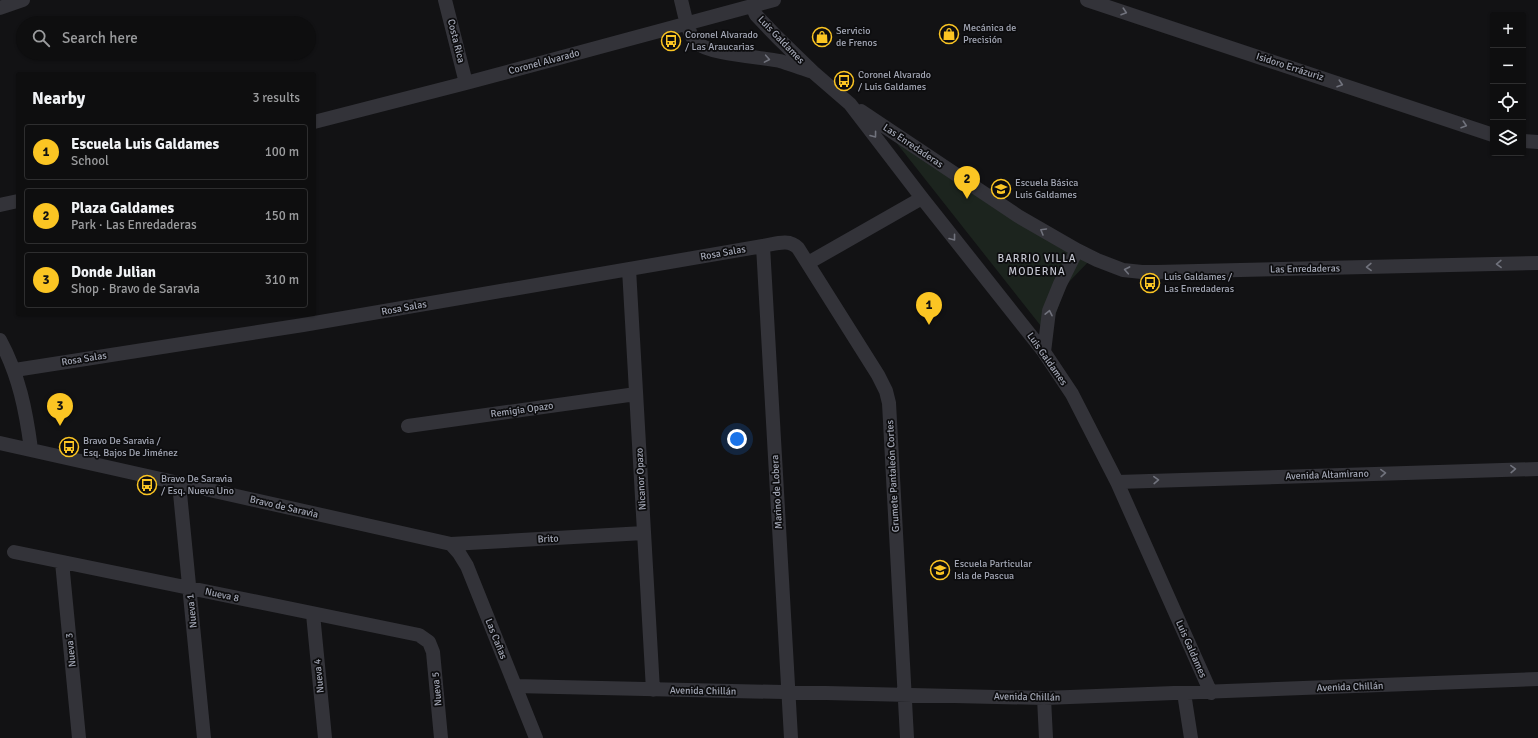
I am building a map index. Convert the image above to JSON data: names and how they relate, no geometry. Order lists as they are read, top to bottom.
{
  "streets": {
    "street": [
      "Luis Galdames",
      "Costa Rica",
      "Coronel Alvarado",
      "Isidoro Errázuriz",
      "Las Enredaderas",
      "Rosa Salas",
      "Remigia Opazo",
      "Avenida Altamirano",
      "Grumete Pantaleón Cortes",
      "Nicanor Opazo",
      "Marino de Lobera",
      "Bravo de Saravia",
      "Brito",
      "Nueva 8",
      "Nueva 1",
      "Las Cañas",
      "Nueva 3",
      "Nueva 4",
      "Avenida Chillán",
      "Nueva 5"
    ]
  },
  "crossings": [
    ["Luis Galdames", "Coronel Alvarado"],
    ["Luis Galdames", "Las Enredaderas"],
    ["Luis Galdames", "Avenida Altamirano"],
    ["Luis Galdames", "Avenida Chillán"],
    ["Costa Rica", "Coronel Alvarado"],
    ["Rosa Salas", "Grumete Pantaleón Cortes"],
    ["Rosa Salas", "Nicanor Opazo"],
    ["Rosa Salas", "Marino de Lobera"],
    ["Remigia Opazo", "Nicanor Opazo"],
    ["Grumete Pantaleón Cortes", "Avenida Chillán"],
    ["Nicanor Opazo", "Brito"],
    ["Nicanor Opazo", "Avenida Chillán"],
    ["Marino de Lobera", "Avenida Chillán"],
    ["Bravo de Saravia", "Brito"],
    ["Bravo de Saravia", "Nueva 1"],
    ["Bravo de Saravia", "Las Cañas"],
    ["Brito", "Las Cañas"],
    ["Nueva 8", "Nueva 1"],
    ["Nueva 8", "Nueva 3"],
    ["Nueva 8", "Nueva 4"],
    ["Nueva 8", "Nueva 5"],
    ["Las Cañas", "Avenida Chillán"]
  ],
  "one_way": [
    "Luis Galdames",
    "Isidoro Errázuriz",
    "Las Enredaderas",
    "Avenida Altamirano"
  ],
  "districts": ["BARRIO VILLA MODERNA"],
  "places": {
    "shop": ["Mecánica de Precisión", "Servicio de Frenos"],
    "bus stop": [
      "Coronel Alvarado / Las Araucarias",
      "Coronel Alvarado / Luis Galdames",
      "Luis Galdames / Las Enredaderas",
      "Bravo De Saravia / Esq. Bajos De Jiménez",
      "Bravo De Saravia / Esq. Nueva Uno"
    ],
    "school or university": ["Escuela Básica Luis Galdames", "Escuela Particular Isla de Pascua"]
  },
  "page": {
    "map_buttons": ["+", "−"],
    "search": "Search here",
    "heading": ["Nearby", "3 results"],
    "list": [
      {
        "mark": "1",
        "name": "Escuela Luis Galdames",
        "note": "School",
        "value": "100 m"
      },
      {
        "mark": "2",
        "name": "Plaza Galdames",
        "note": "Park · Las Enredaderas",
        "value": "150 m"
      },
      {
        "mark": "3",
        "name": "Donde Julian",
        "note": "Shop · Bravo de Saravia",
        "value": "310 m"
      }
    ],
    "pins": ["2", "1", "3"]
  }
}
